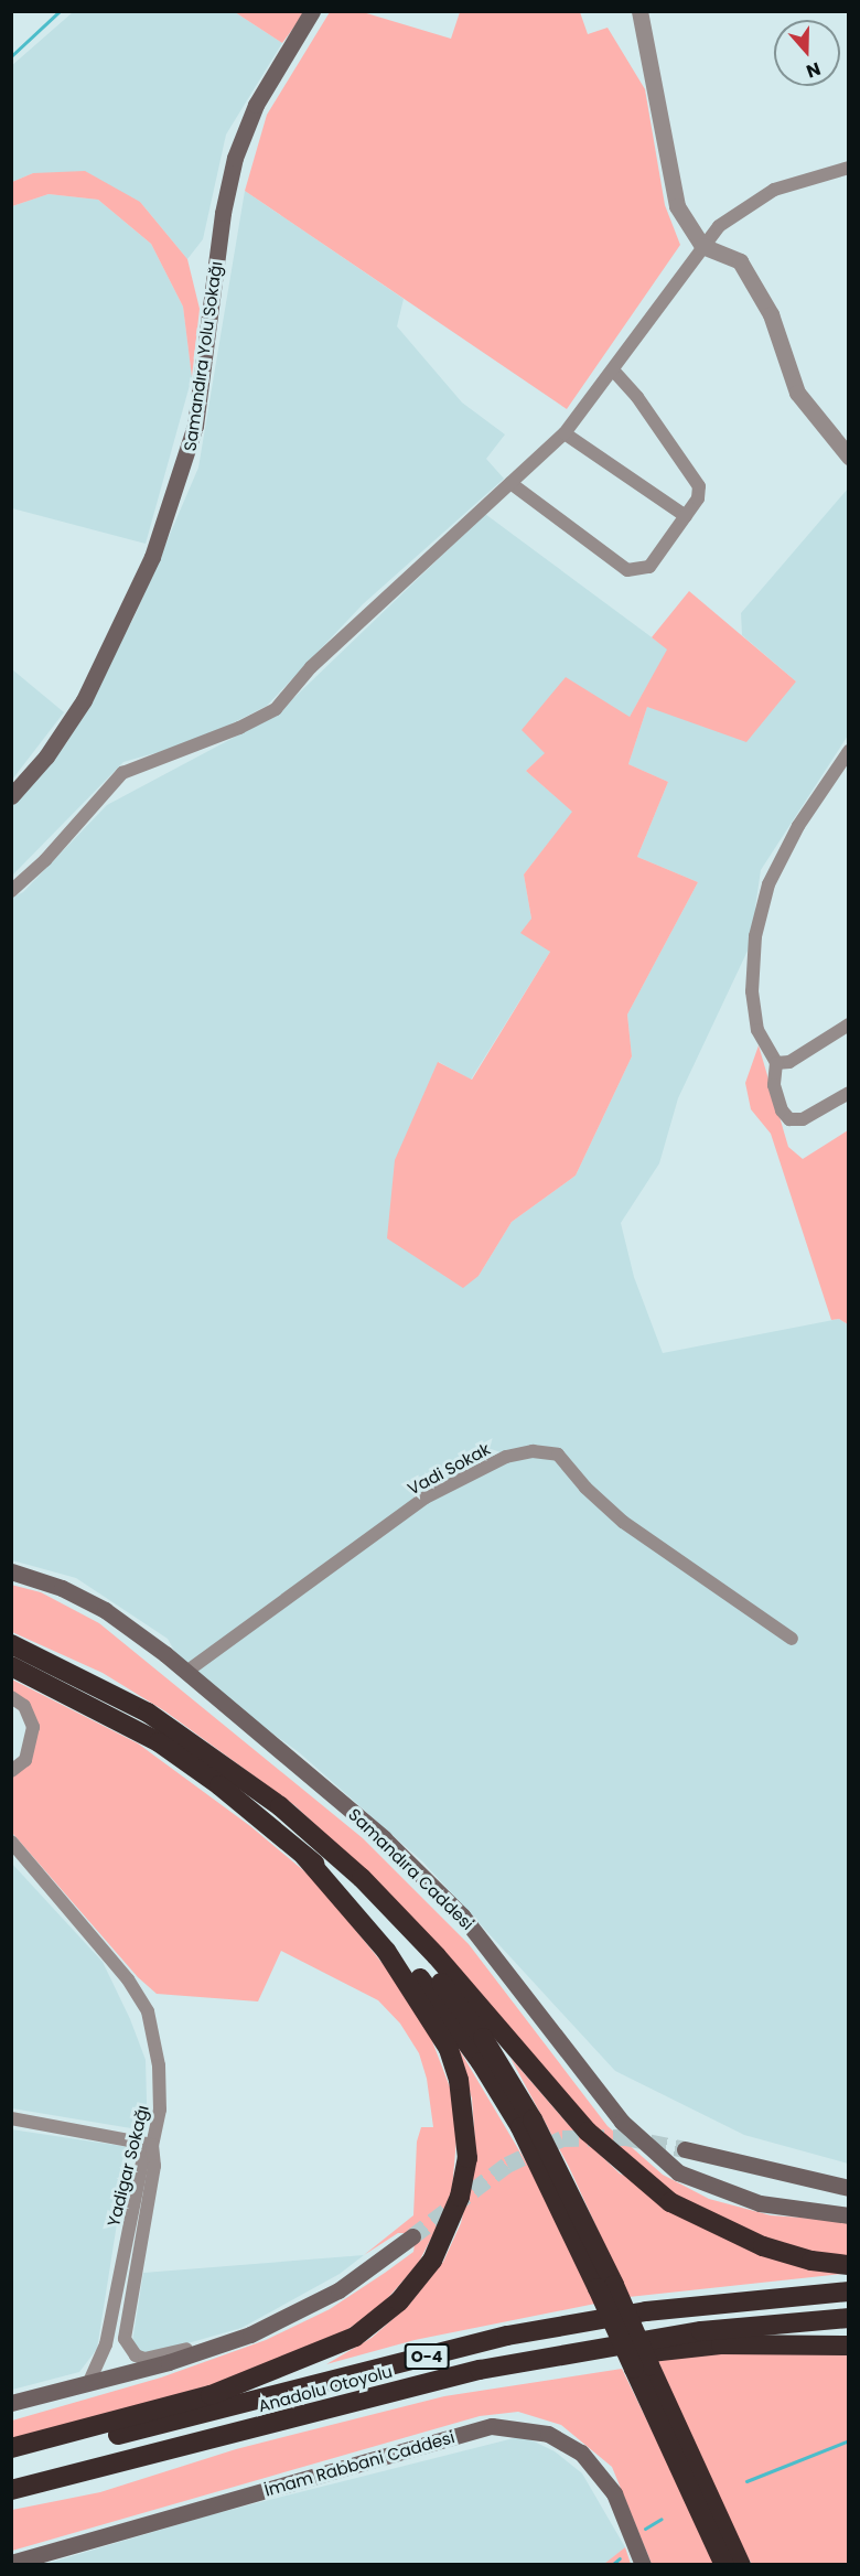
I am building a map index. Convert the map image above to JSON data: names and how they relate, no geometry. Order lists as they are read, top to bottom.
{
  "streets": {
    "highway": ["O-4", "Anadolu Otoyolu"],
    "main road": ["Samandıra Yolu Sokağı", "Samandıra Caddesi", "İmam Rabbani Caddesi"],
    "street": ["Vadi Sokak", "Yadigar Sokağı"]
  },
  "crossings": [
    ["Vadi Sokak", "Samandıra Caddesi"]
  ],
  "north": "bottom"
}
